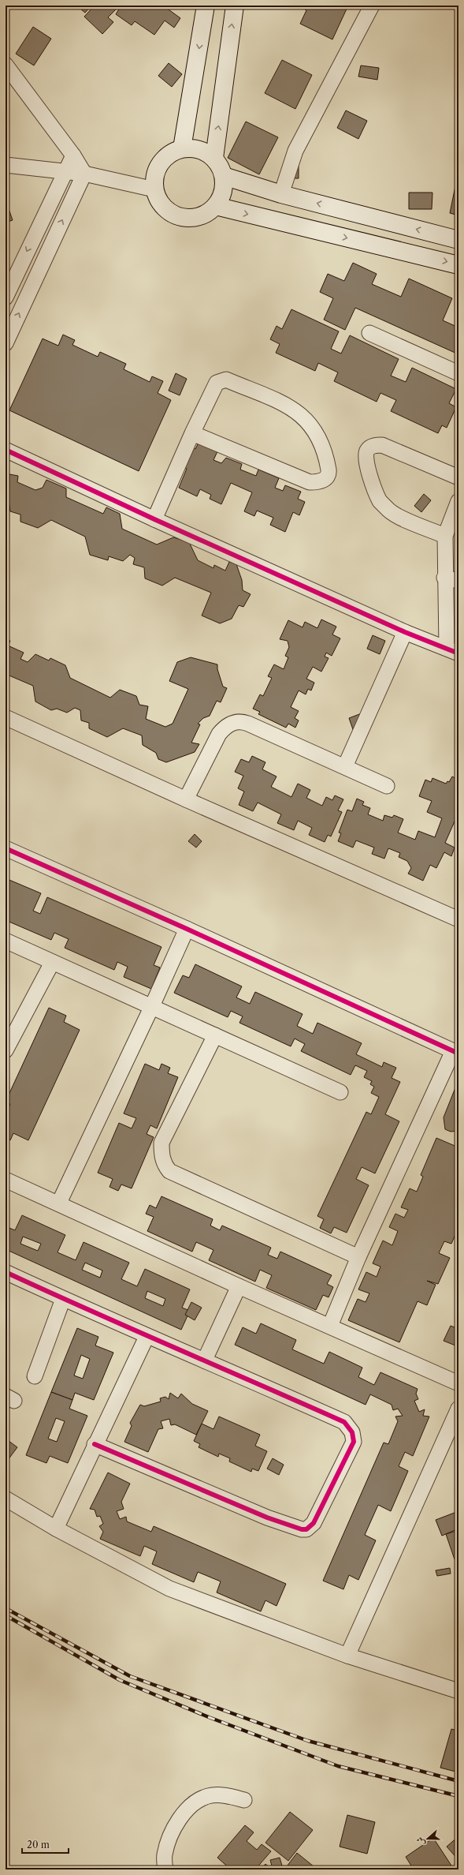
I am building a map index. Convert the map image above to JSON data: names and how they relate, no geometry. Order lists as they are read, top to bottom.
{
  "scale_bar": "20 m",
  "north": "left"
}
